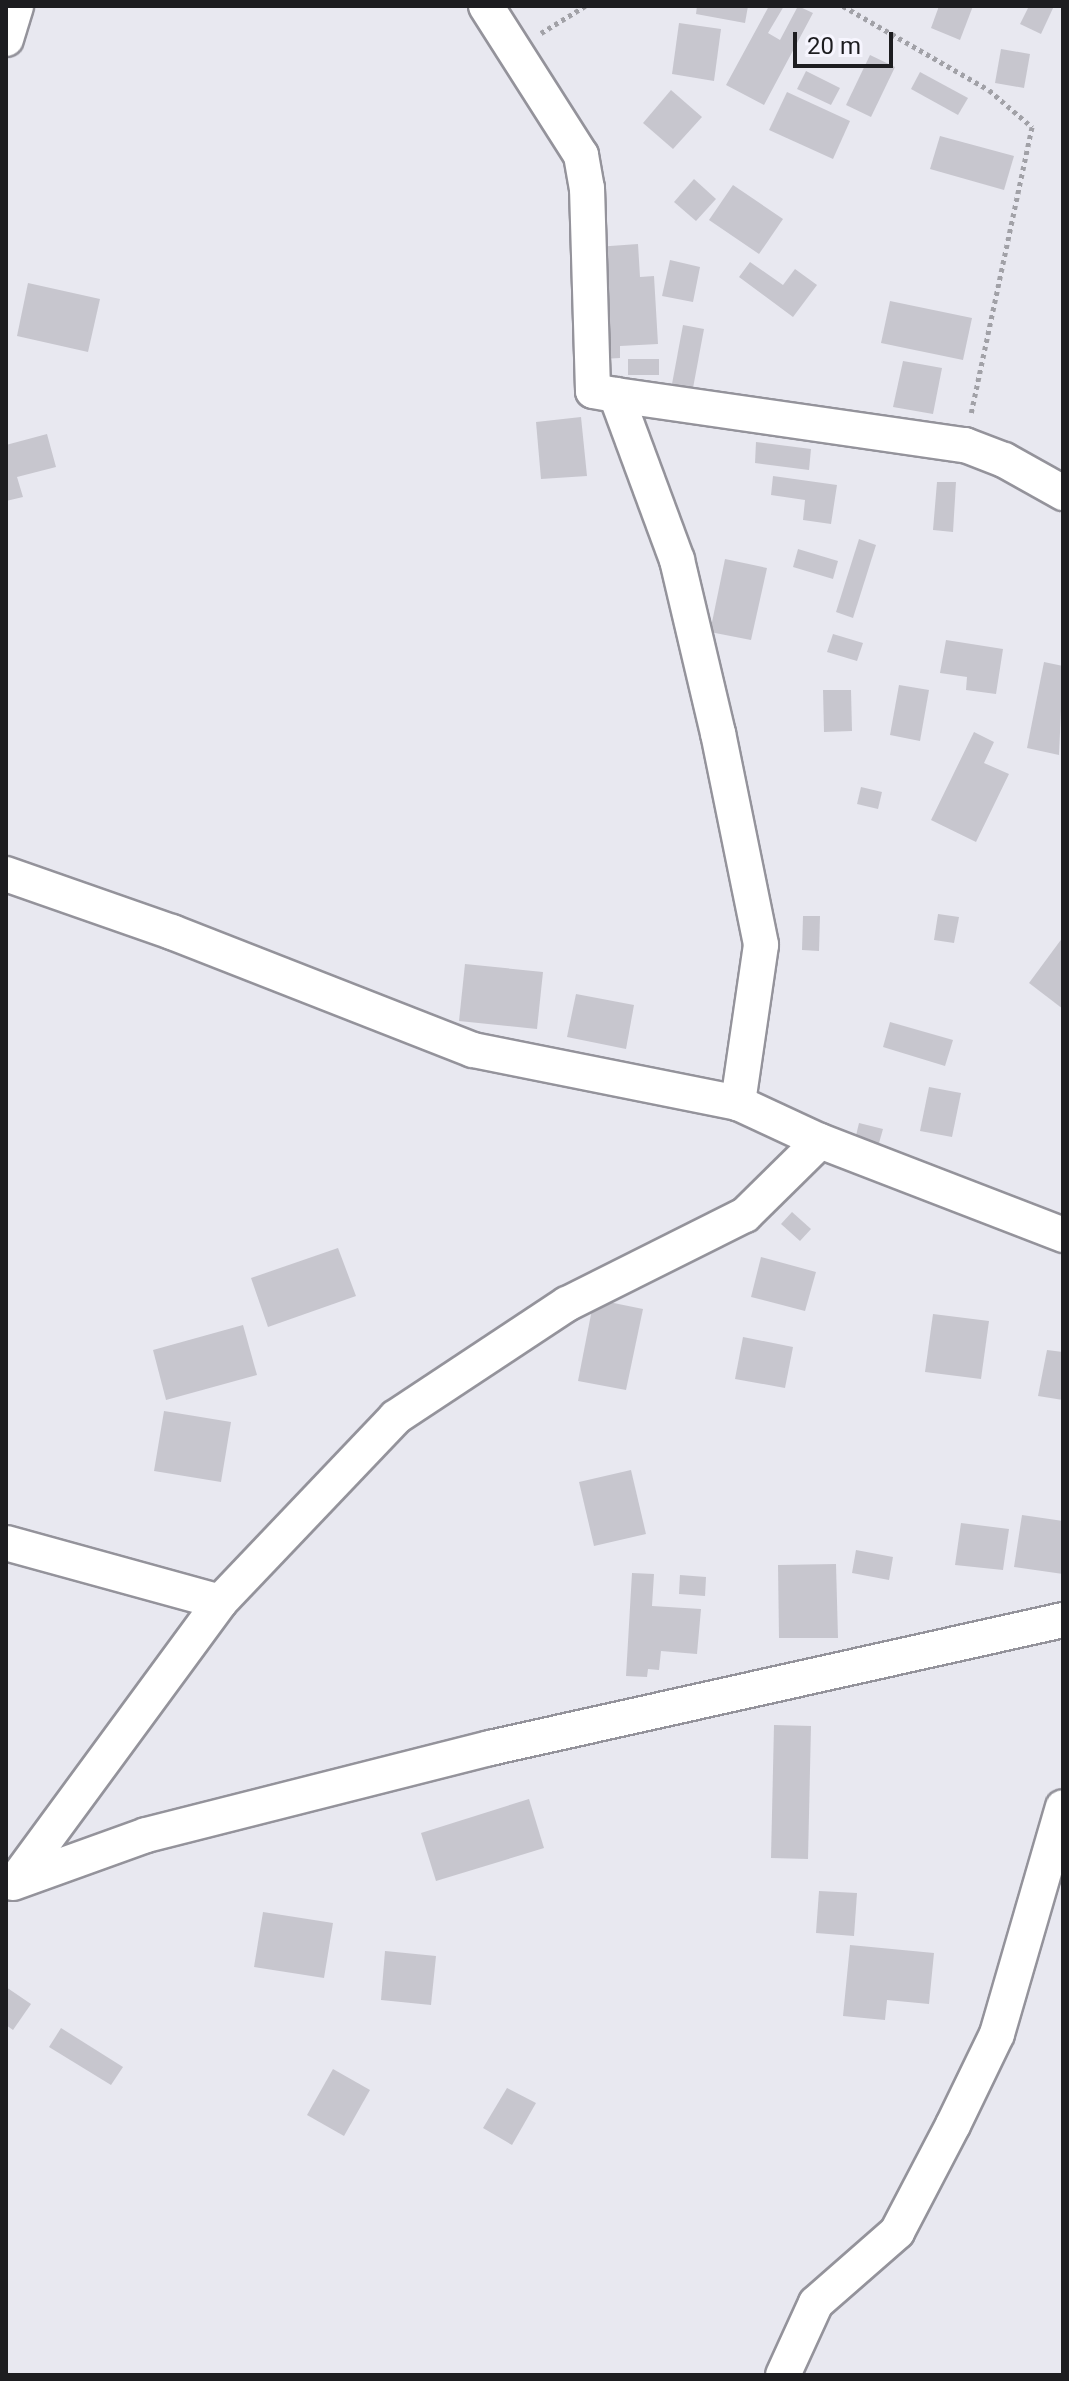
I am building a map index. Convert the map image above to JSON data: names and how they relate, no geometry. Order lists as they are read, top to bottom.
{
  "scale_bar": "20 m"
}
